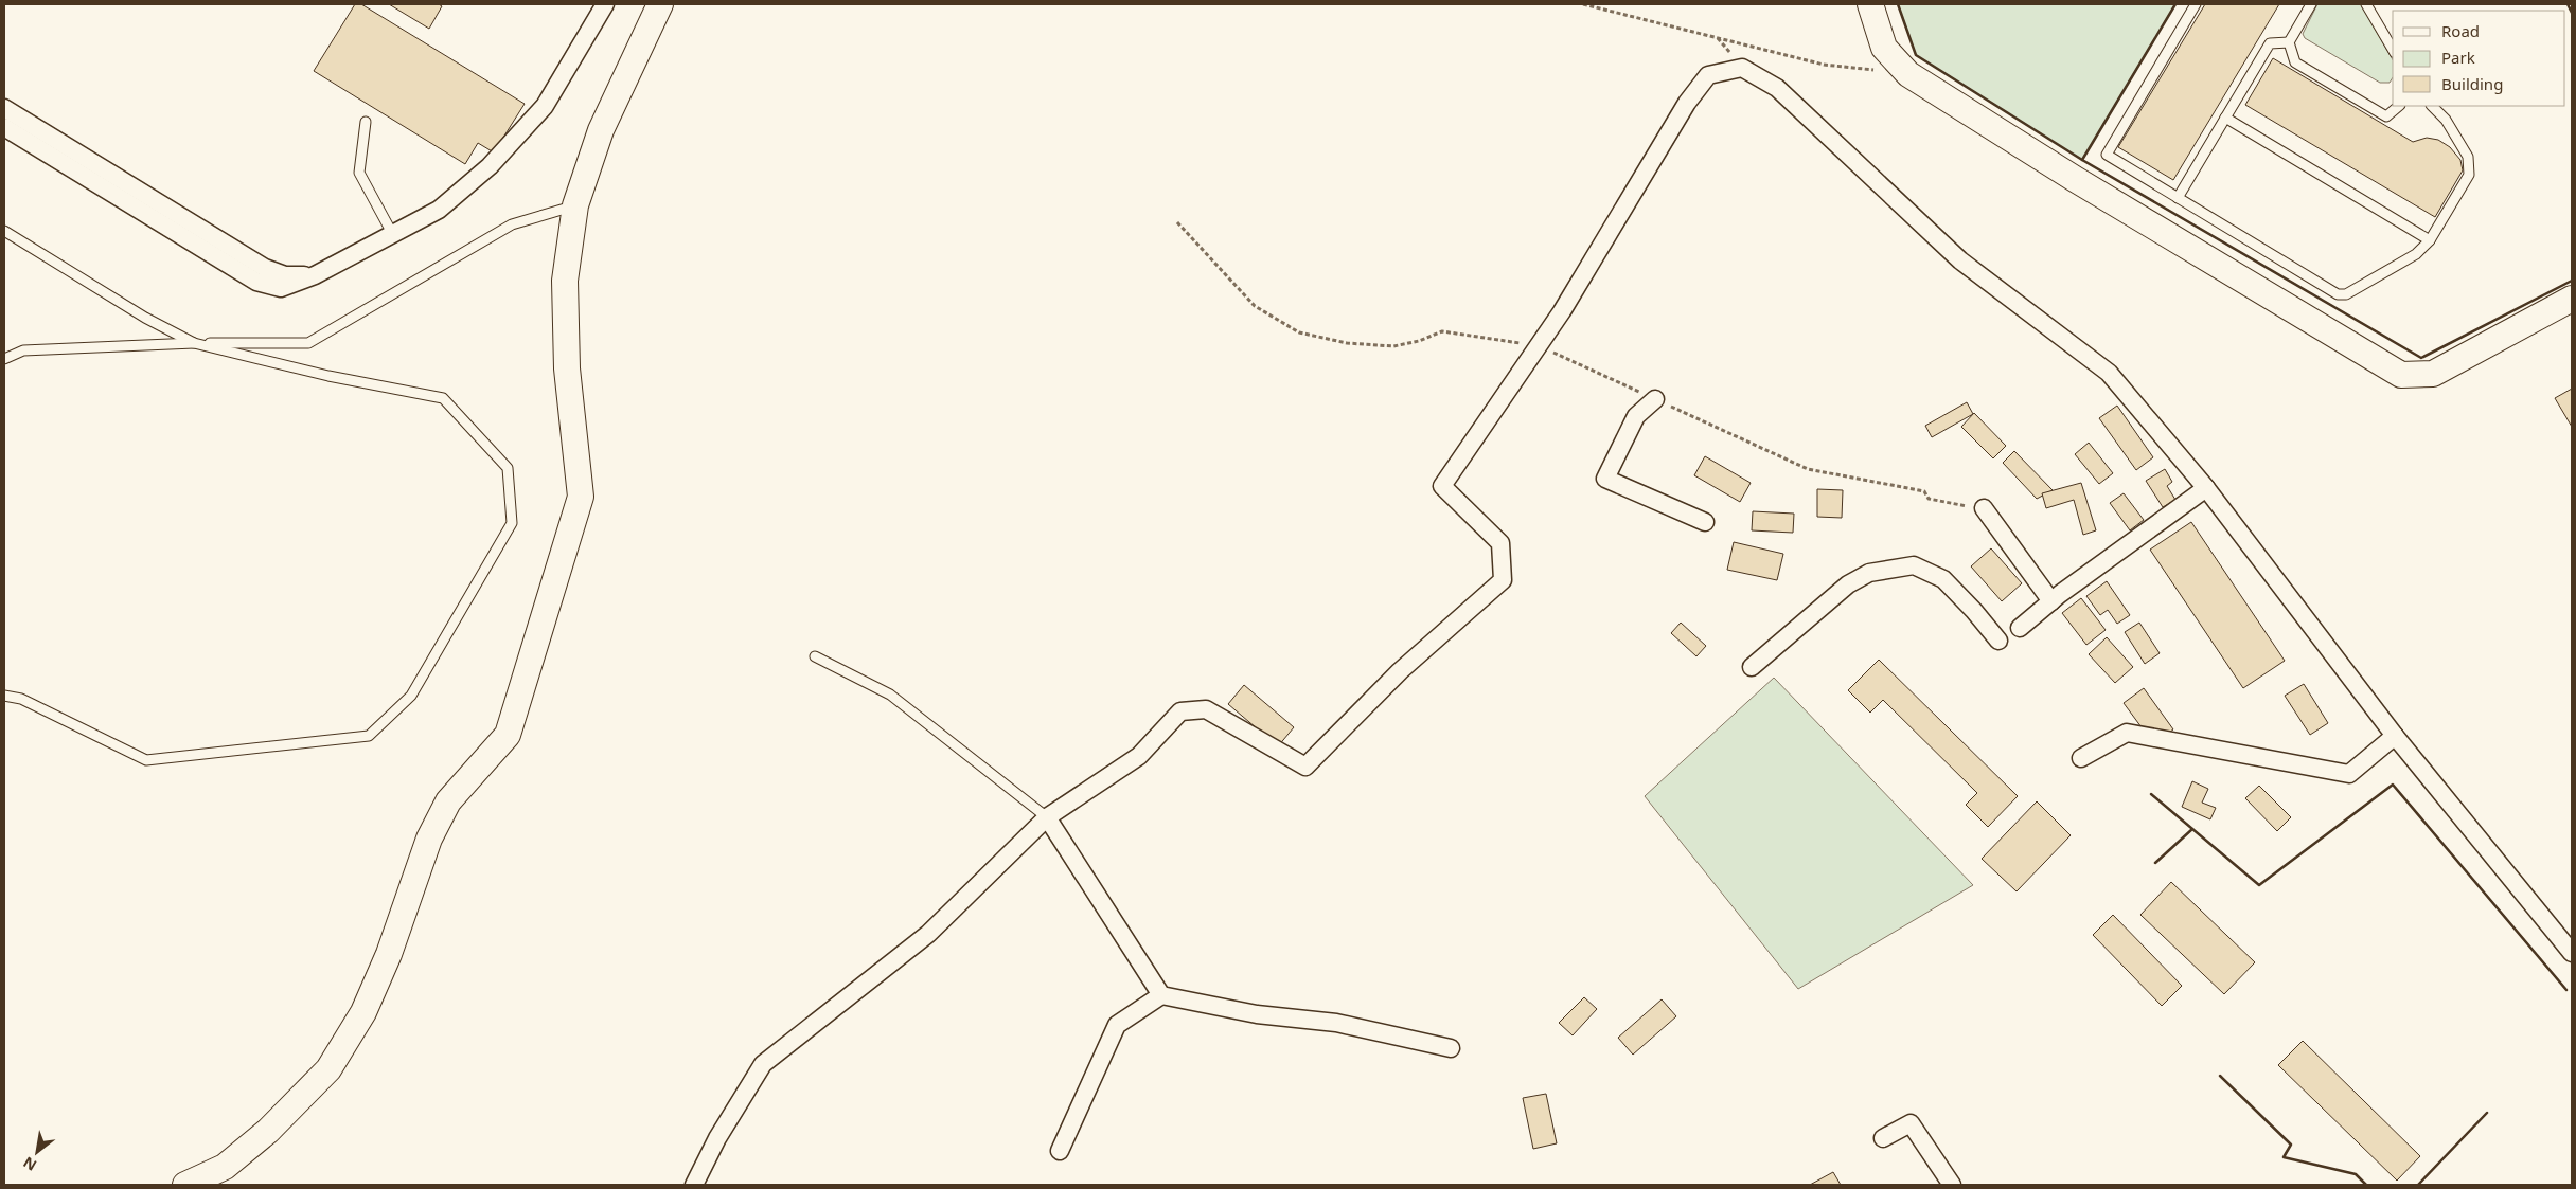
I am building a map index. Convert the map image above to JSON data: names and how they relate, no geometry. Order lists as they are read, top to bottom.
{
  "legend": ["Road", "Park", "Building"],
  "north": "bottom left"
}
